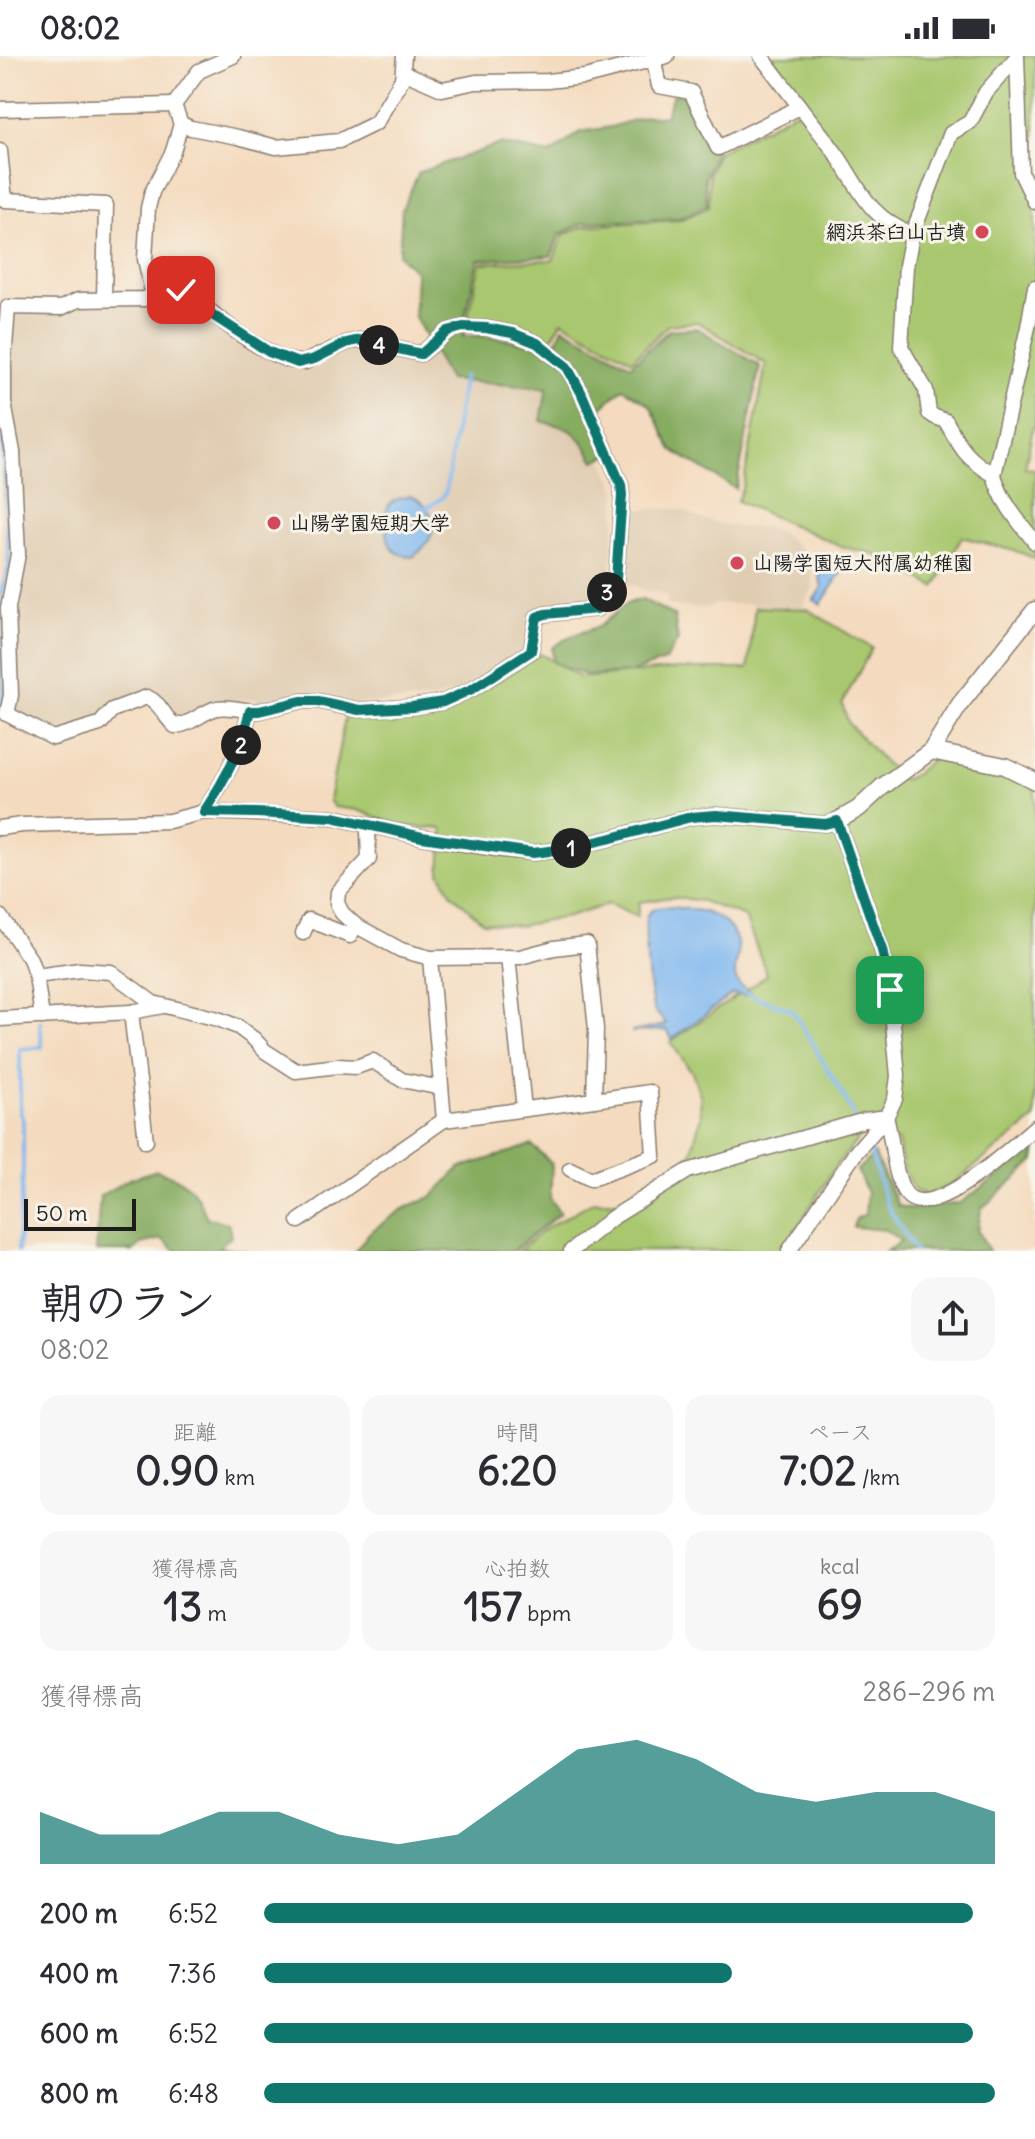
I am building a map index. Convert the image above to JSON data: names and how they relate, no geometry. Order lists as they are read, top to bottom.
{
  "places": ["網浜茶臼山古墳", "山陽学園短期大学", "山陽学園短大附属幼稚園"],
  "scale_bar": "50 m",
  "page": {
    "status": "08:02",
    "pins": [
      "4",
      "3",
      "2",
      "1"
    ],
    "scale": "50 m",
    "heading": ["朝のラン", "08:02"],
    "stats": [
      ["距離", "0.90 km"],
      ["時間", "6:20"],
      ["ペース", "7:02 /km"],
      ["獲得標高", "13 m"],
      ["心拍数", "157 bpm"],
      ["kcal", "69"]
    ],
    "chart": ["獲得標高", "286–296 m"],
    "list": [
      {
        "name": "200 m",
        "note": "6:52"
      },
      {
        "name": "400 m",
        "note": "7:36"
      },
      {
        "name": "600 m",
        "note": "6:52"
      },
      {
        "name": "800 m",
        "note": "6:48"
      }
    ]
  }
}
